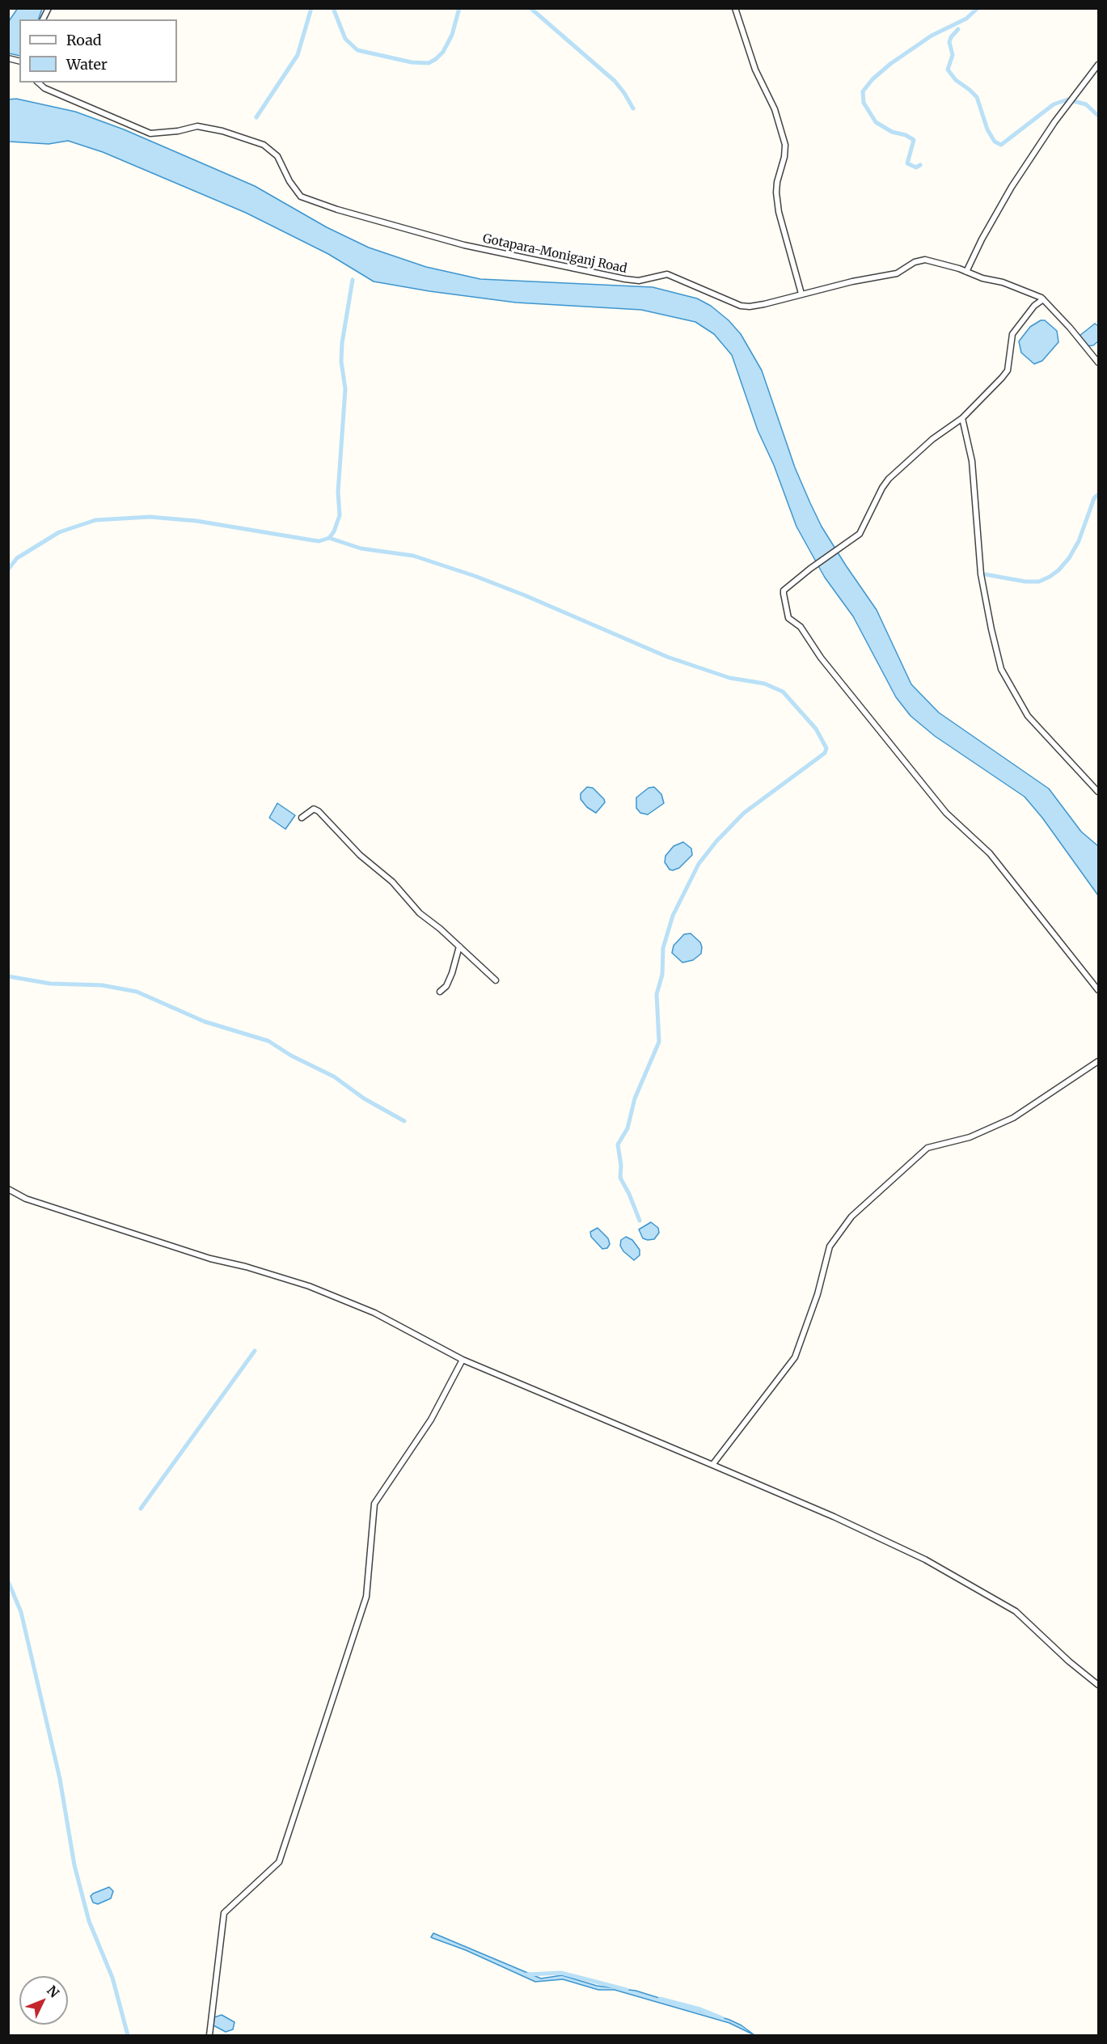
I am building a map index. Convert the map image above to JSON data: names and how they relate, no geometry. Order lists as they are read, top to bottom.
{
  "streets": {
    "street": ["Gotapara-Moniganj Road"]
  },
  "legend": ["Road", "Water"],
  "north": "top right"
}
